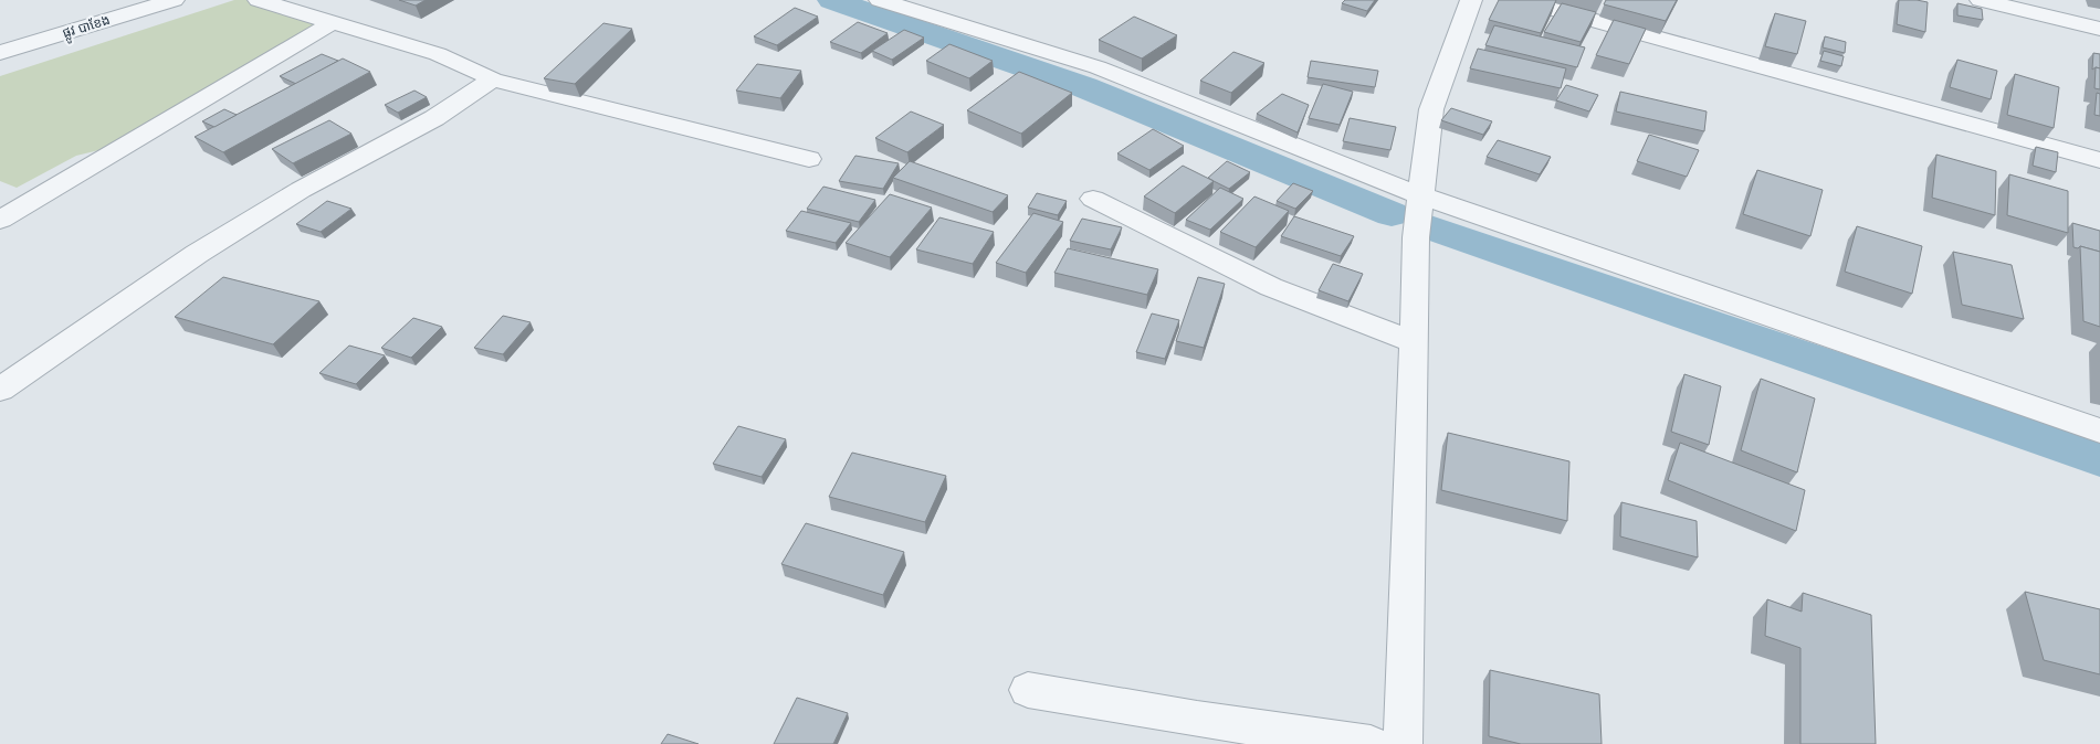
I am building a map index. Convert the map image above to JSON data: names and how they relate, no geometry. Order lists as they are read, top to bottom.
{
  "streets": {
    "street": ["ផ្លូវ បាខែង"]
  }
}
